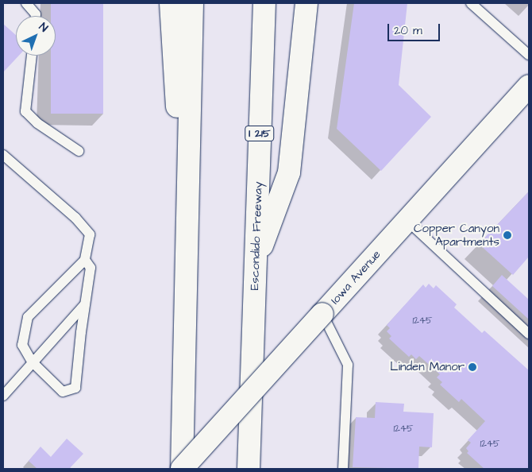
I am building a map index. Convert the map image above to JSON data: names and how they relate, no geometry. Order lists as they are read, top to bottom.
{
  "streets": {
    "main road": ["I 215", "Escondido Freeway", "Iowa Avenue"]
  },
  "places": ["Copper Canyon Apartments", "Linden Manor"],
  "house_numbers": ["1245", "1245", "1245"],
  "scale_bar": "20 m",
  "north": "top right"
}
